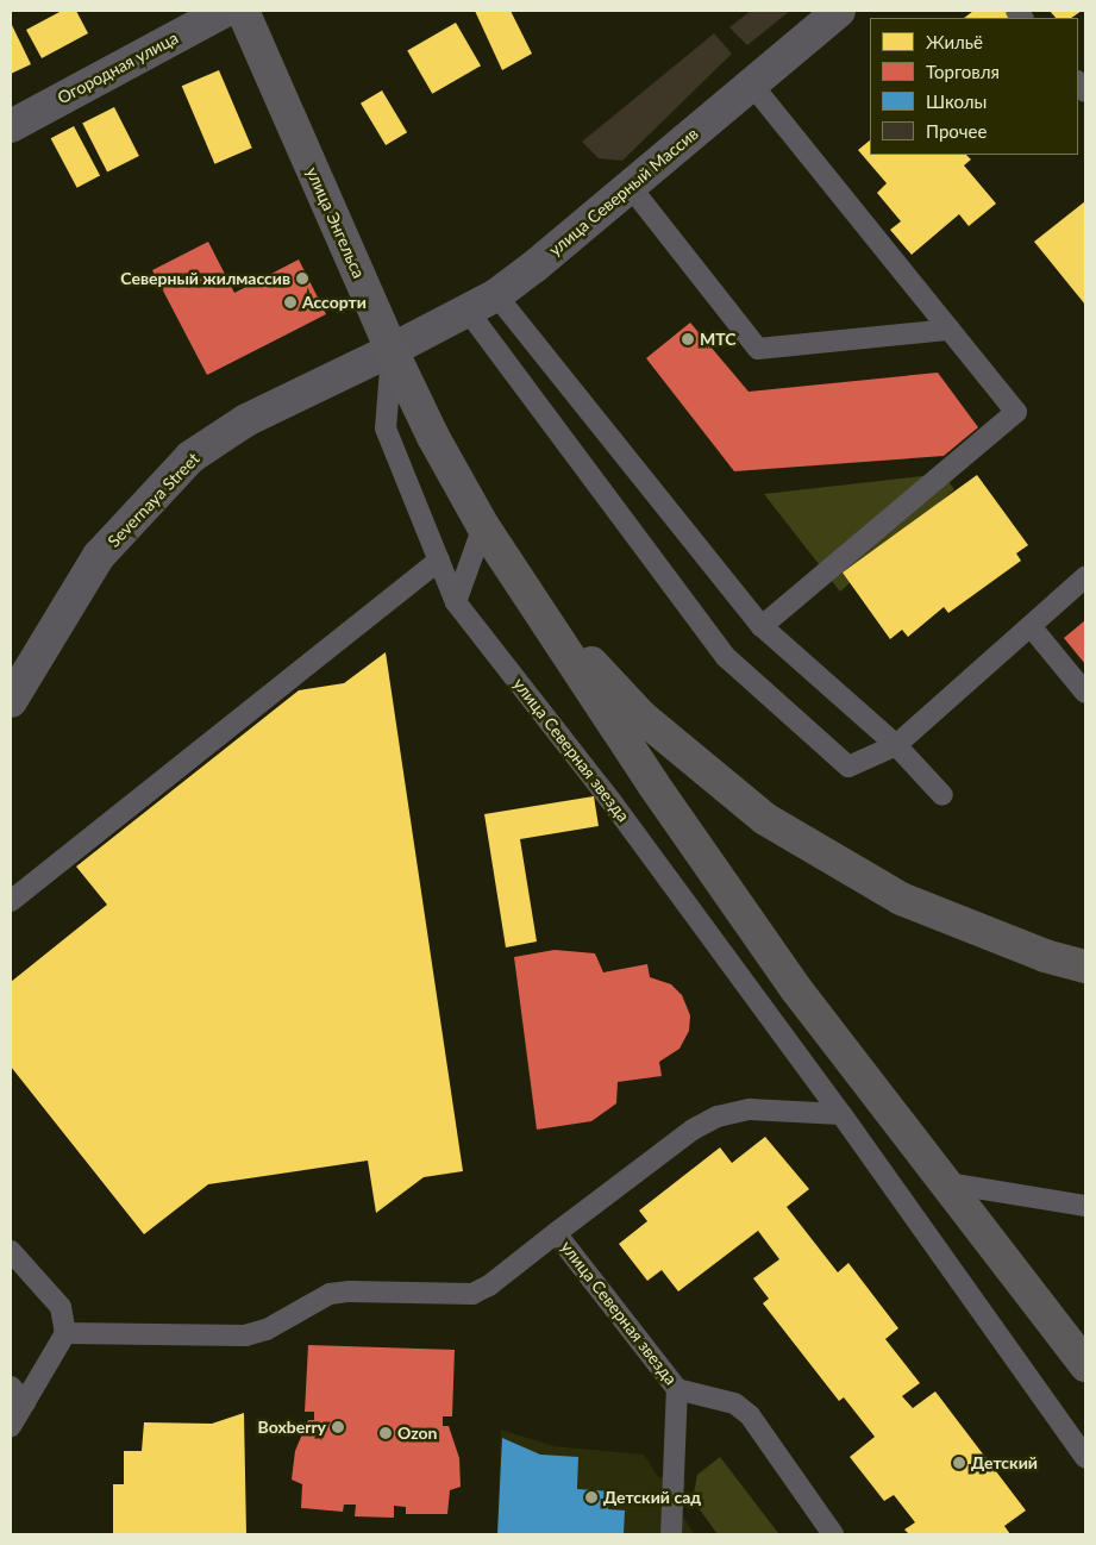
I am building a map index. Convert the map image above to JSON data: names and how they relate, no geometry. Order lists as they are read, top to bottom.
{
  "streets": {
    "main road": ["улица Энгельса"],
    "street": ["Огородная улица", "улица Северный Массив", "Severnaya Street"],
    "lane": ["улица Северная звезда"]
  },
  "crossings": [
    ["улица Северный Массив", "улица Энгельса"],
    ["улица Северный Массив", "Severnaya Street"],
    ["улица Северный Массив", "улица Северная звезда"],
    ["улица Энгельса", "Severnaya Street"],
    ["улица Энгельса", "улица Северная звезда"],
    ["Severnaya Street", "улица Северная звезда"]
  ],
  "places": [
    "Северный жилмассив",
    "Ассорти",
    "МТС",
    "Boxberry",
    "Ozon",
    "Детский",
    "Детский сад"
  ],
  "legend": [
    "Жильё",
    "Торговля",
    "Школы",
    "Прочее"
  ]
}
